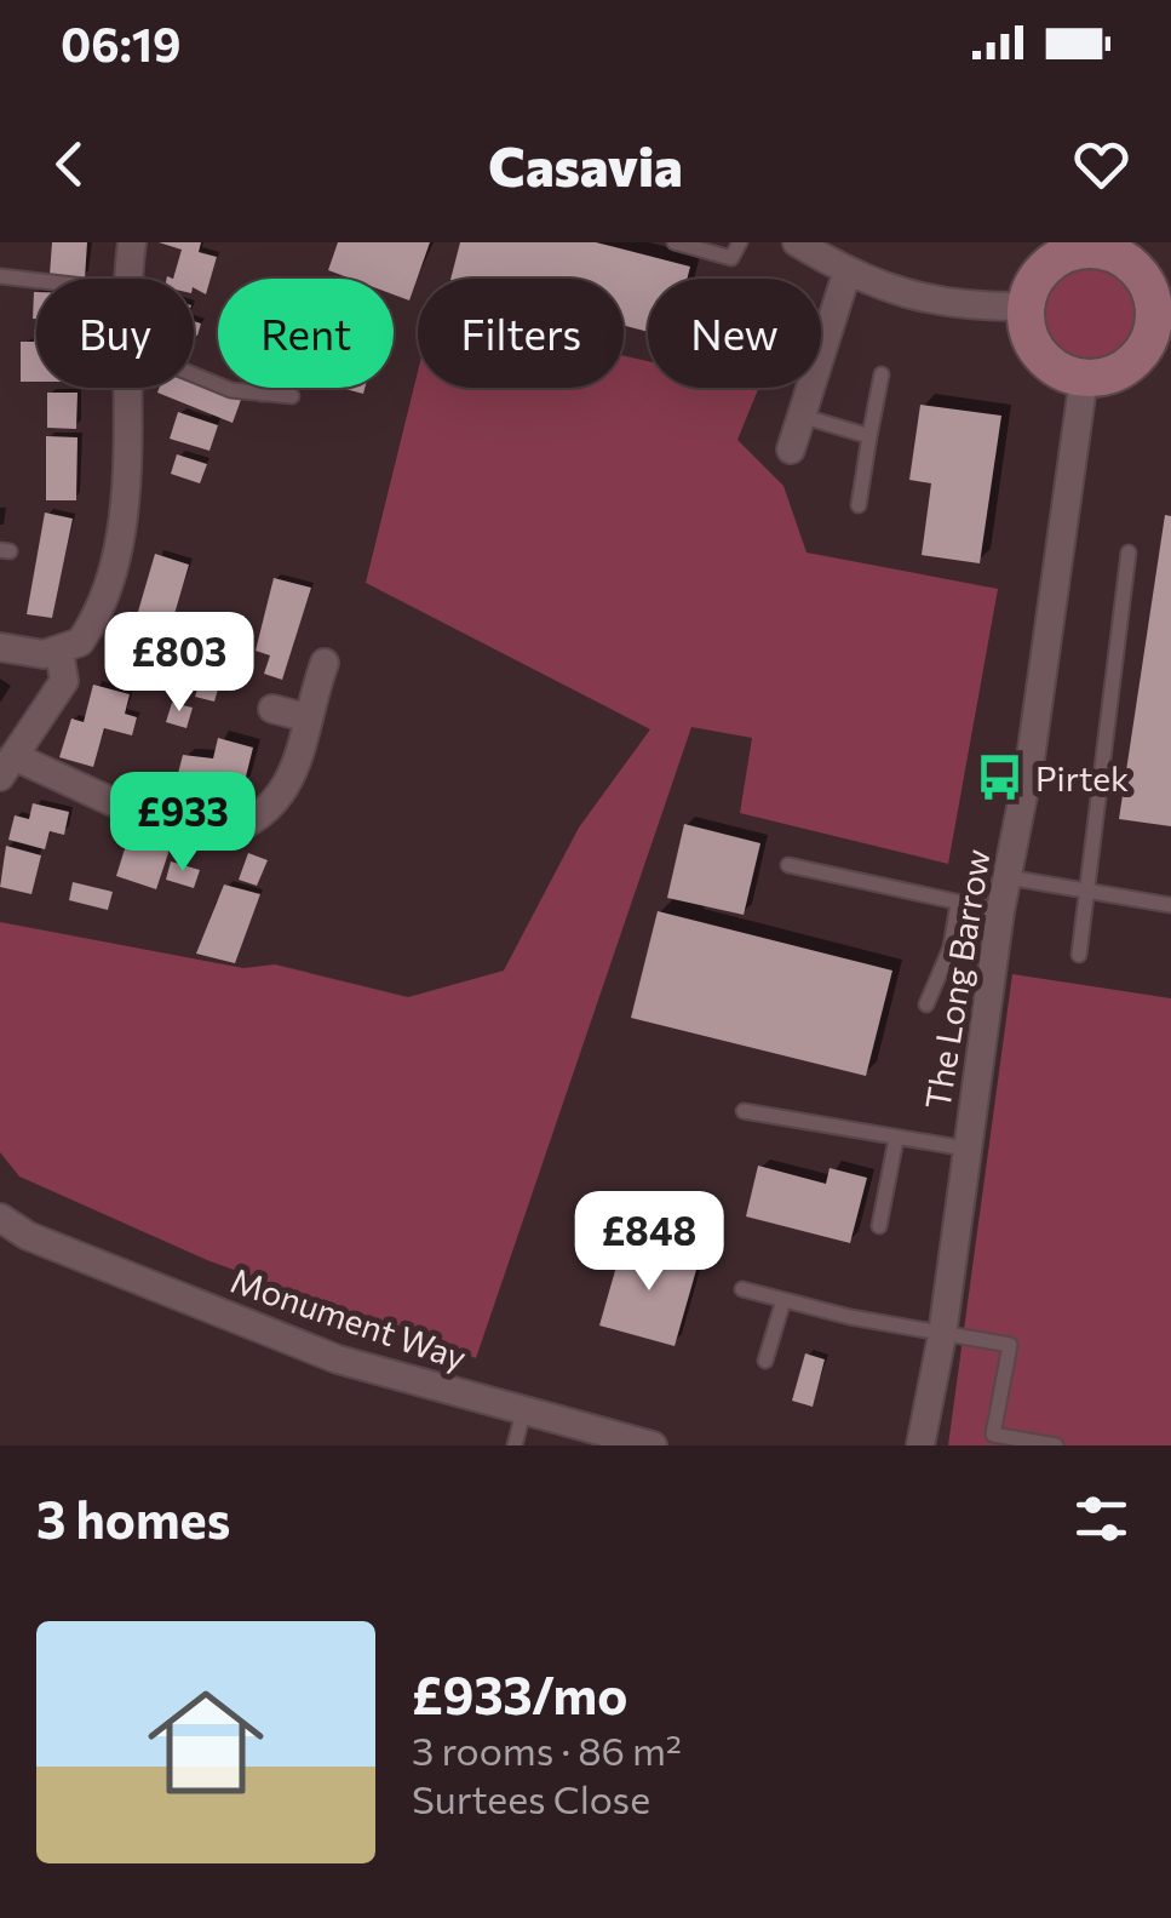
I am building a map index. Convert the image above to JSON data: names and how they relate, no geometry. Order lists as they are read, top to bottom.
{
  "streets": {
    "street": ["The Long Barrow", "Monument Way"]
  },
  "places": {
    "bus stop": ["Pirtek"]
  },
  "page": {
    "status": "06:19",
    "header": "Casavia",
    "chip": [
      "Buy",
      "Rent",
      "Filters",
      "New"
    ],
    "price": ["£803", "£933", "£848"],
    "heading": "3 homes",
    "list": [
      {
        "name": "£933/mo",
        "note": "3 rooms · 86 m² · Surtees Close"
      }
    ]
  }
}
